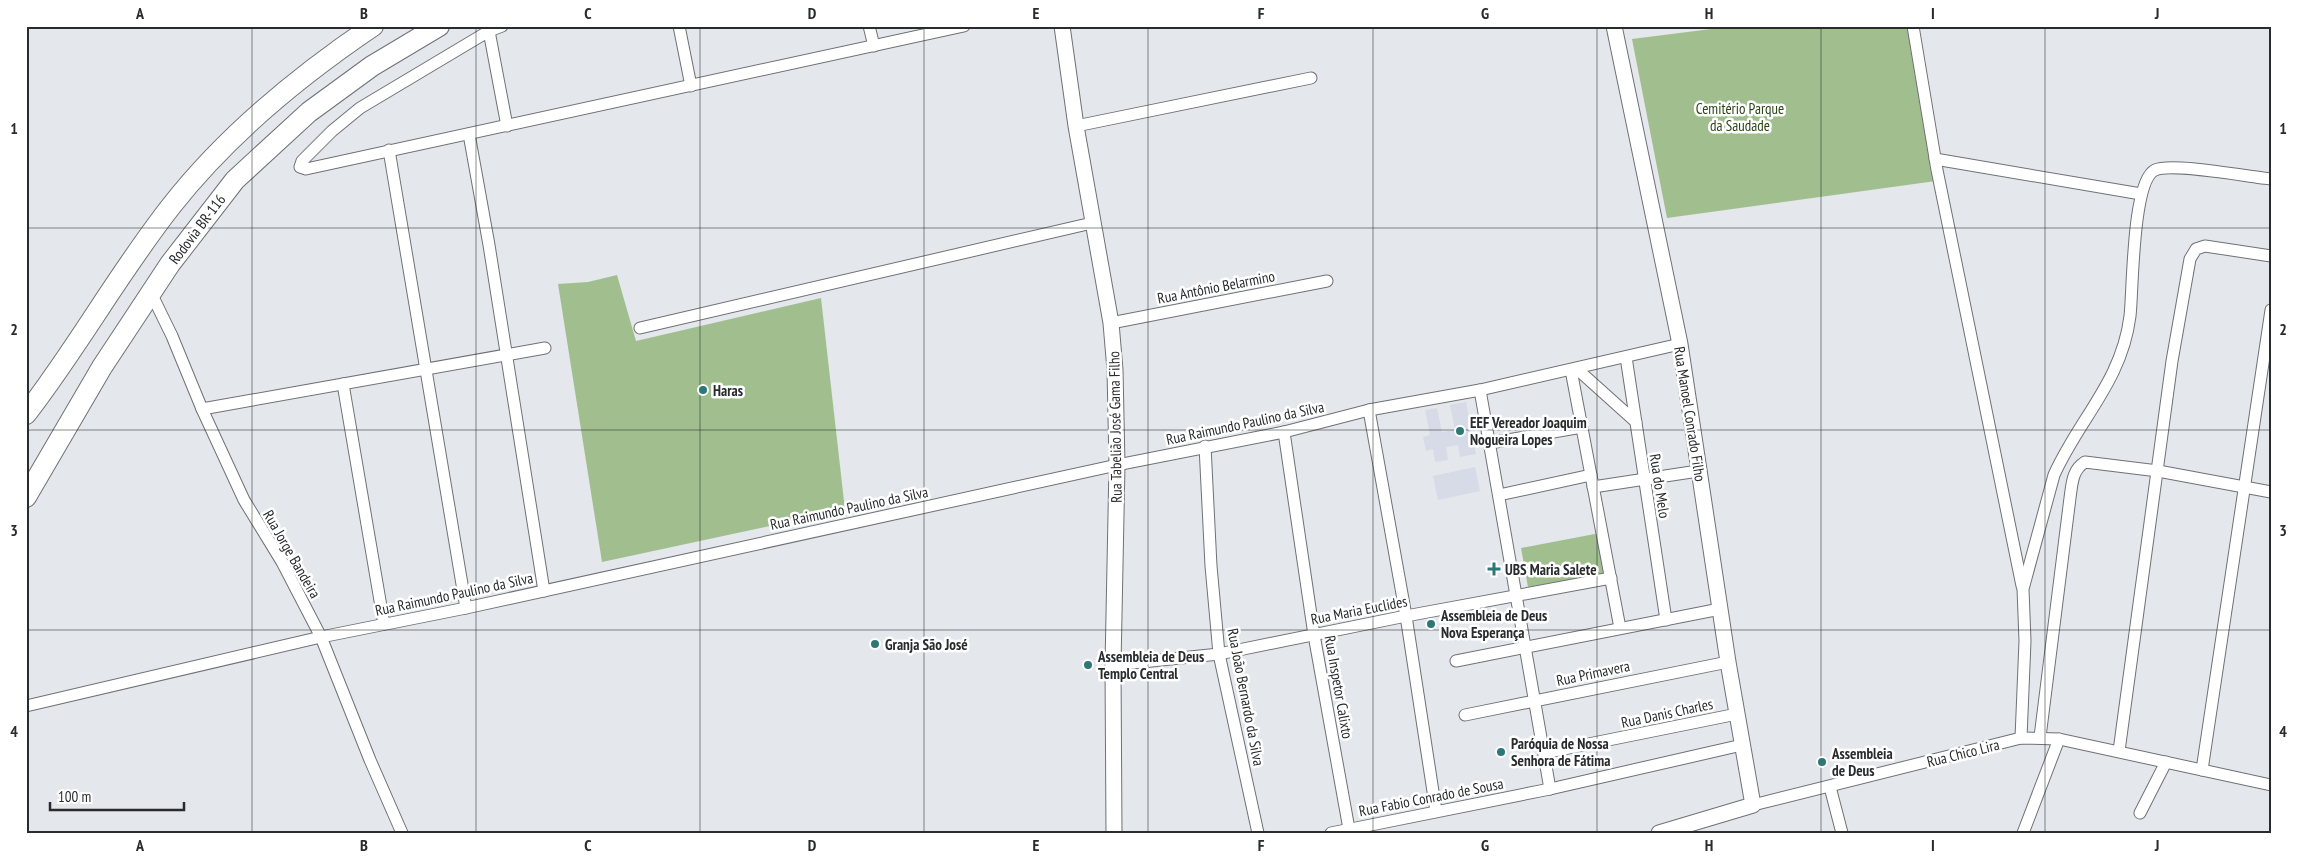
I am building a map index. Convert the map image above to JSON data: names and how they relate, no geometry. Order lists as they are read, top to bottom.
{
  "streets": {
    "highway": ["Rodovia BR-116"],
    "street": [
      "Rua Antônio Belarmino",
      "Rua Manoel Conrado Filho",
      "Rua Raimundo Paulino da Silva",
      "Rua Tabelião José Gama Filho",
      "Rua do Melo",
      "Rua Jorge Bandeira",
      "Rua Maria Euclides",
      "Rua Primavera",
      "Rua Inspetor Calixto",
      "Rua João Bernardo da Silva",
      "Rua Danis Charles",
      "Rua Chico Lira",
      "Rua Fabio Conrado de Sousa"
    ]
  },
  "crossings": [
    ["Rodovia BR-116", "Rua Jorge Bandeira"],
    ["Rua Antônio Belarmino", "Rua Tabelião José Gama Filho"],
    ["Rua Manoel Conrado Filho", "Rua Raimundo Paulino da Silva"],
    ["Rua Manoel Conrado Filho", "Rua Primavera"],
    ["Rua Manoel Conrado Filho", "Rua Danis Charles"],
    ["Rua Manoel Conrado Filho", "Rua Chico Lira"],
    ["Rua Manoel Conrado Filho", "Rua Fabio Conrado de Sousa"],
    ["Rua Raimundo Paulino da Silva", "Rua Tabelião José Gama Filho"],
    ["Rua Raimundo Paulino da Silva", "Rua do Melo"],
    ["Rua Raimundo Paulino da Silva", "Rua Jorge Bandeira"],
    ["Rua Raimundo Paulino da Silva", "Rua Inspetor Calixto"],
    ["Rua Raimundo Paulino da Silva", "Rua João Bernardo da Silva"],
    ["Rua Tabelião José Gama Filho", "Rua Maria Euclides"],
    ["Rua Maria Euclides", "Rua Inspetor Calixto"],
    ["Rua Maria Euclides", "Rua João Bernardo da Silva"],
    ["Rua Inspetor Calixto", "Rua Fabio Conrado de Sousa"]
  ],
  "parks": ["Cemitério Parque da Saudade"],
  "places": {
    "other": [
      "Haras",
      "EEF Vereador Joaquim Nogueira Lopes",
      "Assembleia de Deus Nova Esperança",
      "Granja São José",
      "Assembleia de Deus Templo Central",
      "Paróquia de Nossa Senhora de Fátima",
      "Assembleia de Deus"
    ],
    "health": ["UBS Maria Salete"]
  },
  "scale_bar": "100 m",
  "grid": {
    "columns": [
      "A",
      "B",
      "C",
      "D",
      "E",
      "F",
      "G",
      "H",
      "I",
      "J"
    ],
    "rows": [
      "1",
      "2",
      "3",
      "4"
    ]
  }
}
